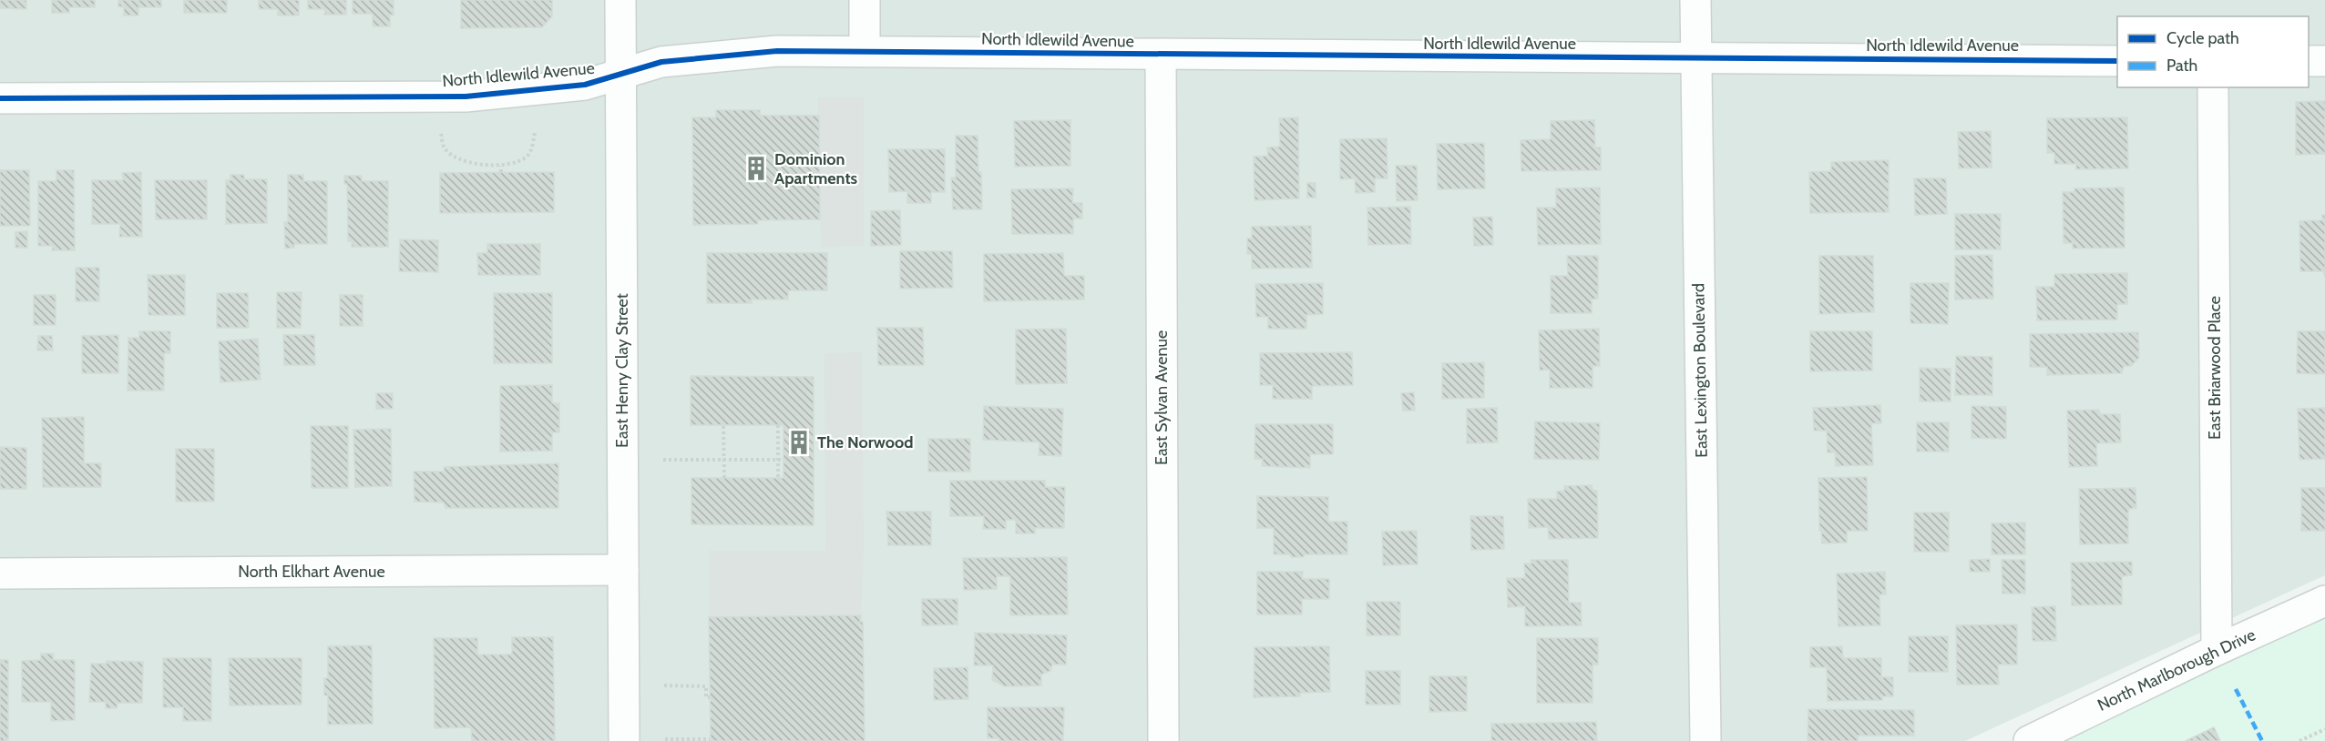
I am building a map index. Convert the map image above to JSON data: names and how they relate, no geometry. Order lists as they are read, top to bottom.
{
  "streets": {
    "street": [
      "North Idlewild Avenue",
      "East Briarwood Place",
      "East Henry Clay Street",
      "East Lexington Boulevard",
      "East Sylvan Avenue",
      "North Elkhart Avenue",
      "North Marlborough Drive"
    ]
  },
  "crossings": [
    ["North Idlewild Avenue", "East Henry Clay Street"],
    ["North Idlewild Avenue", "East Lexington Boulevard"],
    ["North Idlewild Avenue", "East Sylvan Avenue"],
    ["East Briarwood Place", "North Marlborough Drive"],
    ["East Henry Clay Street", "North Elkhart Avenue"]
  ],
  "places": {
    "building": ["Dominion Apartments", "The Norwood"]
  },
  "legend": ["Cycle path", "Path"]
}
